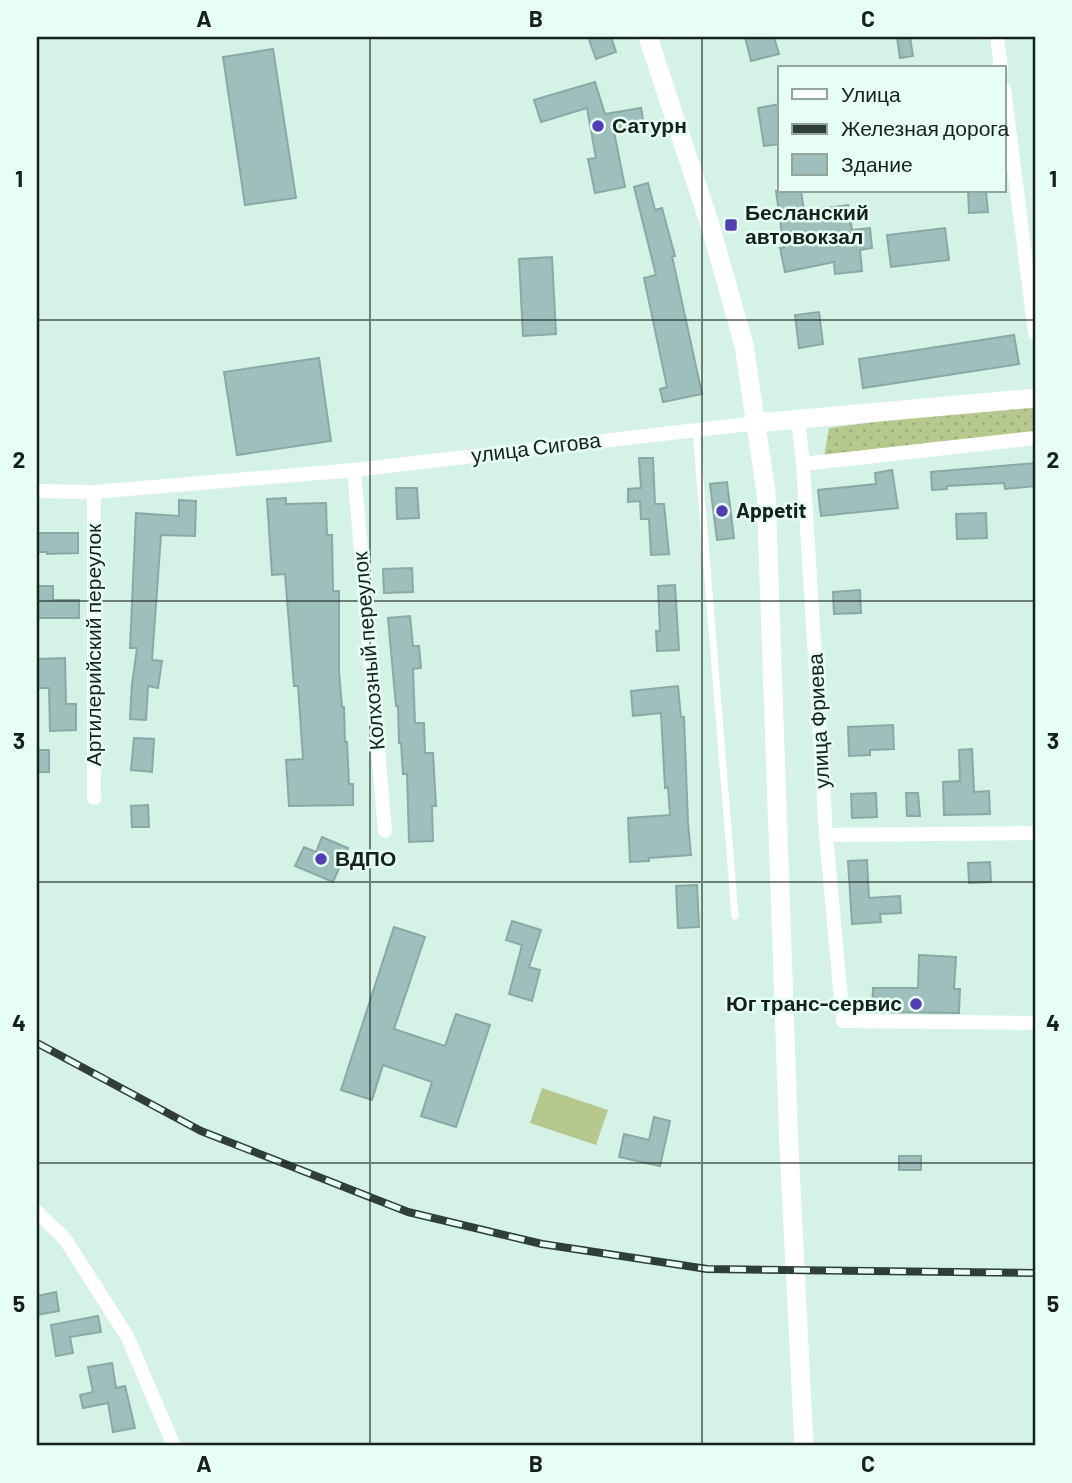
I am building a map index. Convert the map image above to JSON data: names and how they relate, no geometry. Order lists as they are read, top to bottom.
{
  "streets": {
    "main road": ["улица Сигова"],
    "street": ["Артилерийский переулок", "Колхозный переулок", "улица Фриева"]
  },
  "crossings": [
    ["улица Сигова", "Артилерийский переулок"],
    ["улица Сигова", "Колхозный переулок"],
    ["улица Сигова", "улица Фриева"]
  ],
  "places": {
    "other": [
      "Сатурн",
      "Appetit",
      "ВДПО",
      "Юг транс-сервис"
    ],
    "transit": ["Бесланский автовокзал"]
  },
  "legend": ["Улица", "Железная дорога", "Здание"],
  "grid": {
    "columns": ["A", "B", "C"],
    "rows": [
      "1",
      "2",
      "3",
      "4",
      "5"
    ]
  }
}
